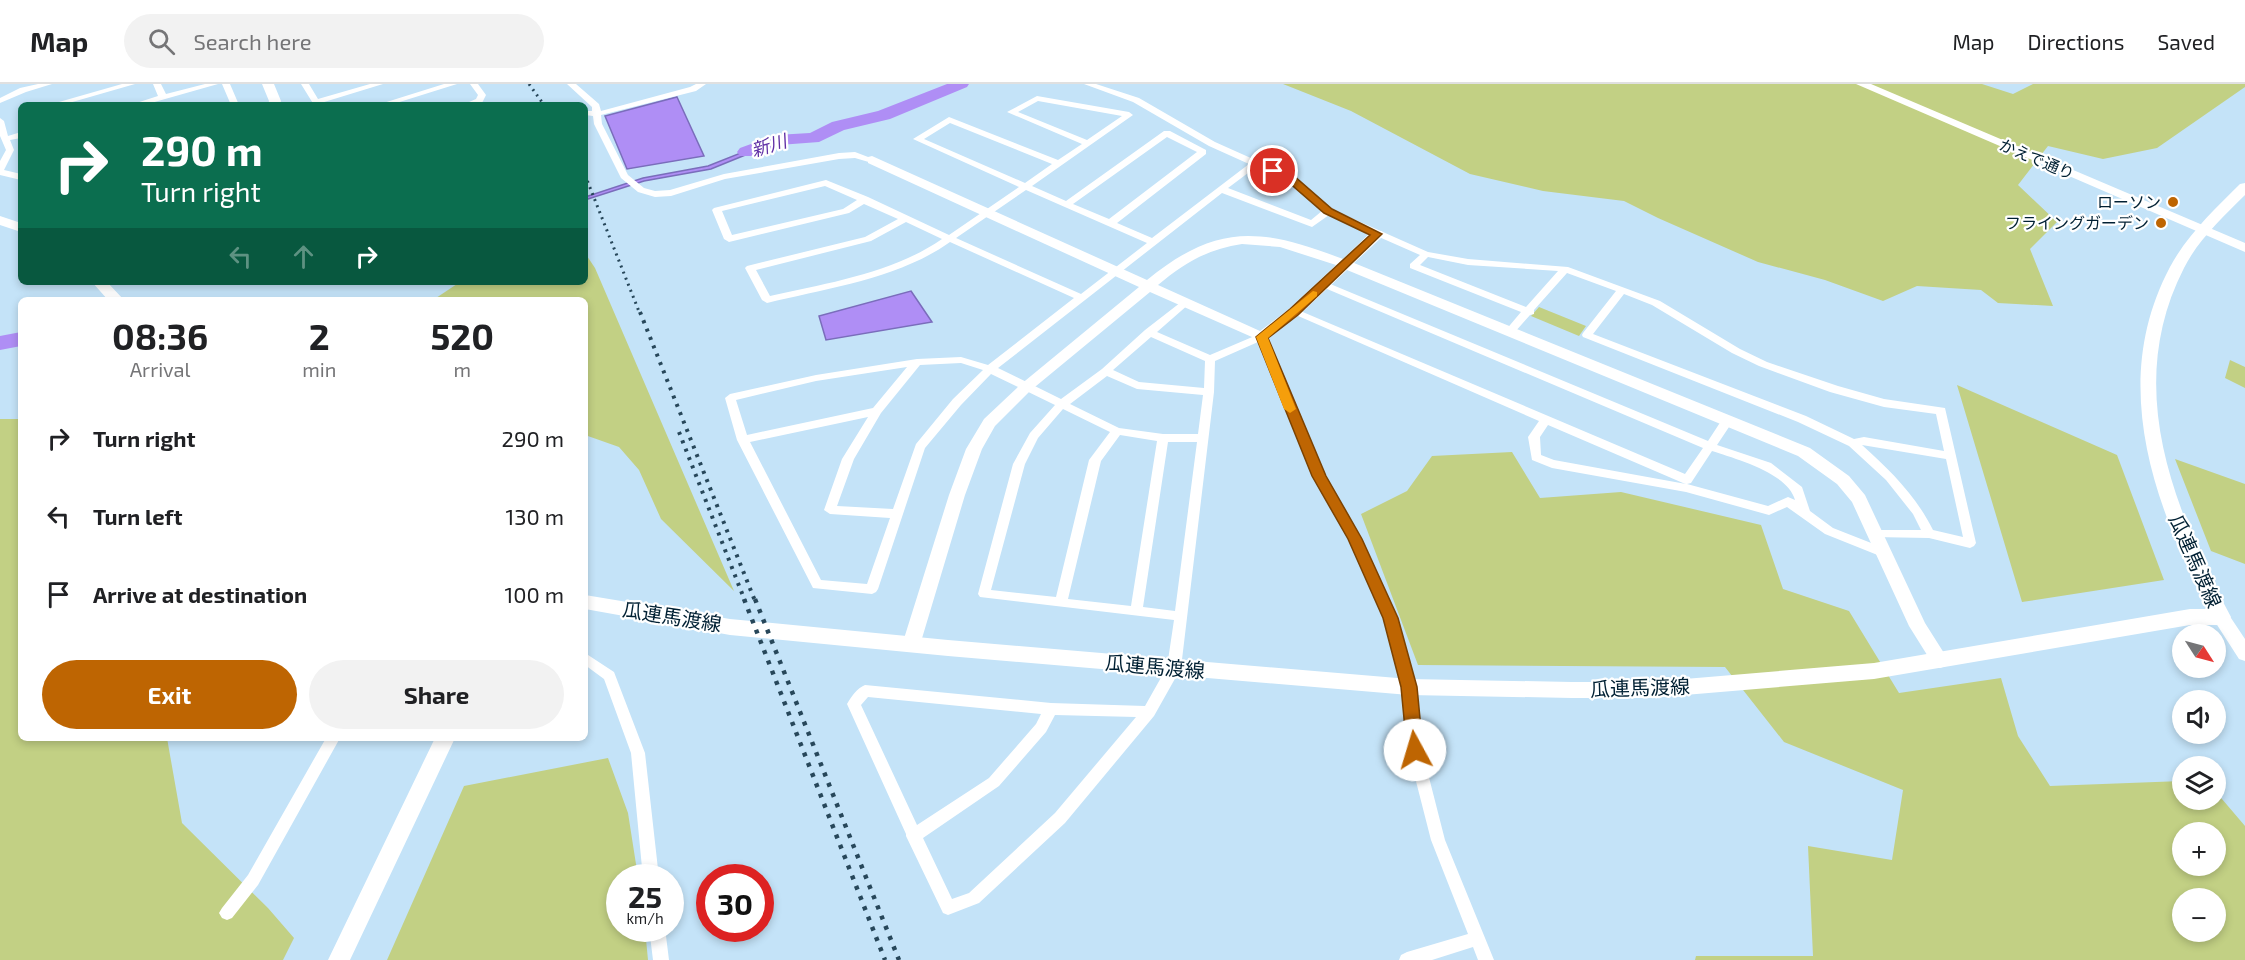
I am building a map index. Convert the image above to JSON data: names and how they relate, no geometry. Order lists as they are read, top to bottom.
{
  "streets": {
    "main road": ["瓜連馬渡線"],
    "street": ["かえで通り"]
  },
  "crossings": [
    ["かえで通り", "瓜連馬渡線"]
  ],
  "water": ["新川"],
  "places": ["ローソン", "フライングガーデン"],
  "north": "bottom right",
  "page": {
    "header": "Map",
    "search": "Search here",
    "nav": ["Map", "Directions", "Saved"],
    "turn": ["290 m", "Turn right"],
    "eta": [
      "08:36",
      "Arrival",
      "2",
      "min",
      "520",
      "m"
    ],
    "list": [
      {
        "name": "Turn right",
        "value": "290 m"
      },
      {
        "name": "Turn left",
        "value": "130 m"
      },
      {
        "name": "Arrive at destination",
        "value": "100 m"
      }
    ],
    "map_buttons": ["+", "−"],
    "buttons": ["Exit", "Share"],
    "speed": "25 km/h",
    "limit": "30"
  }
}
